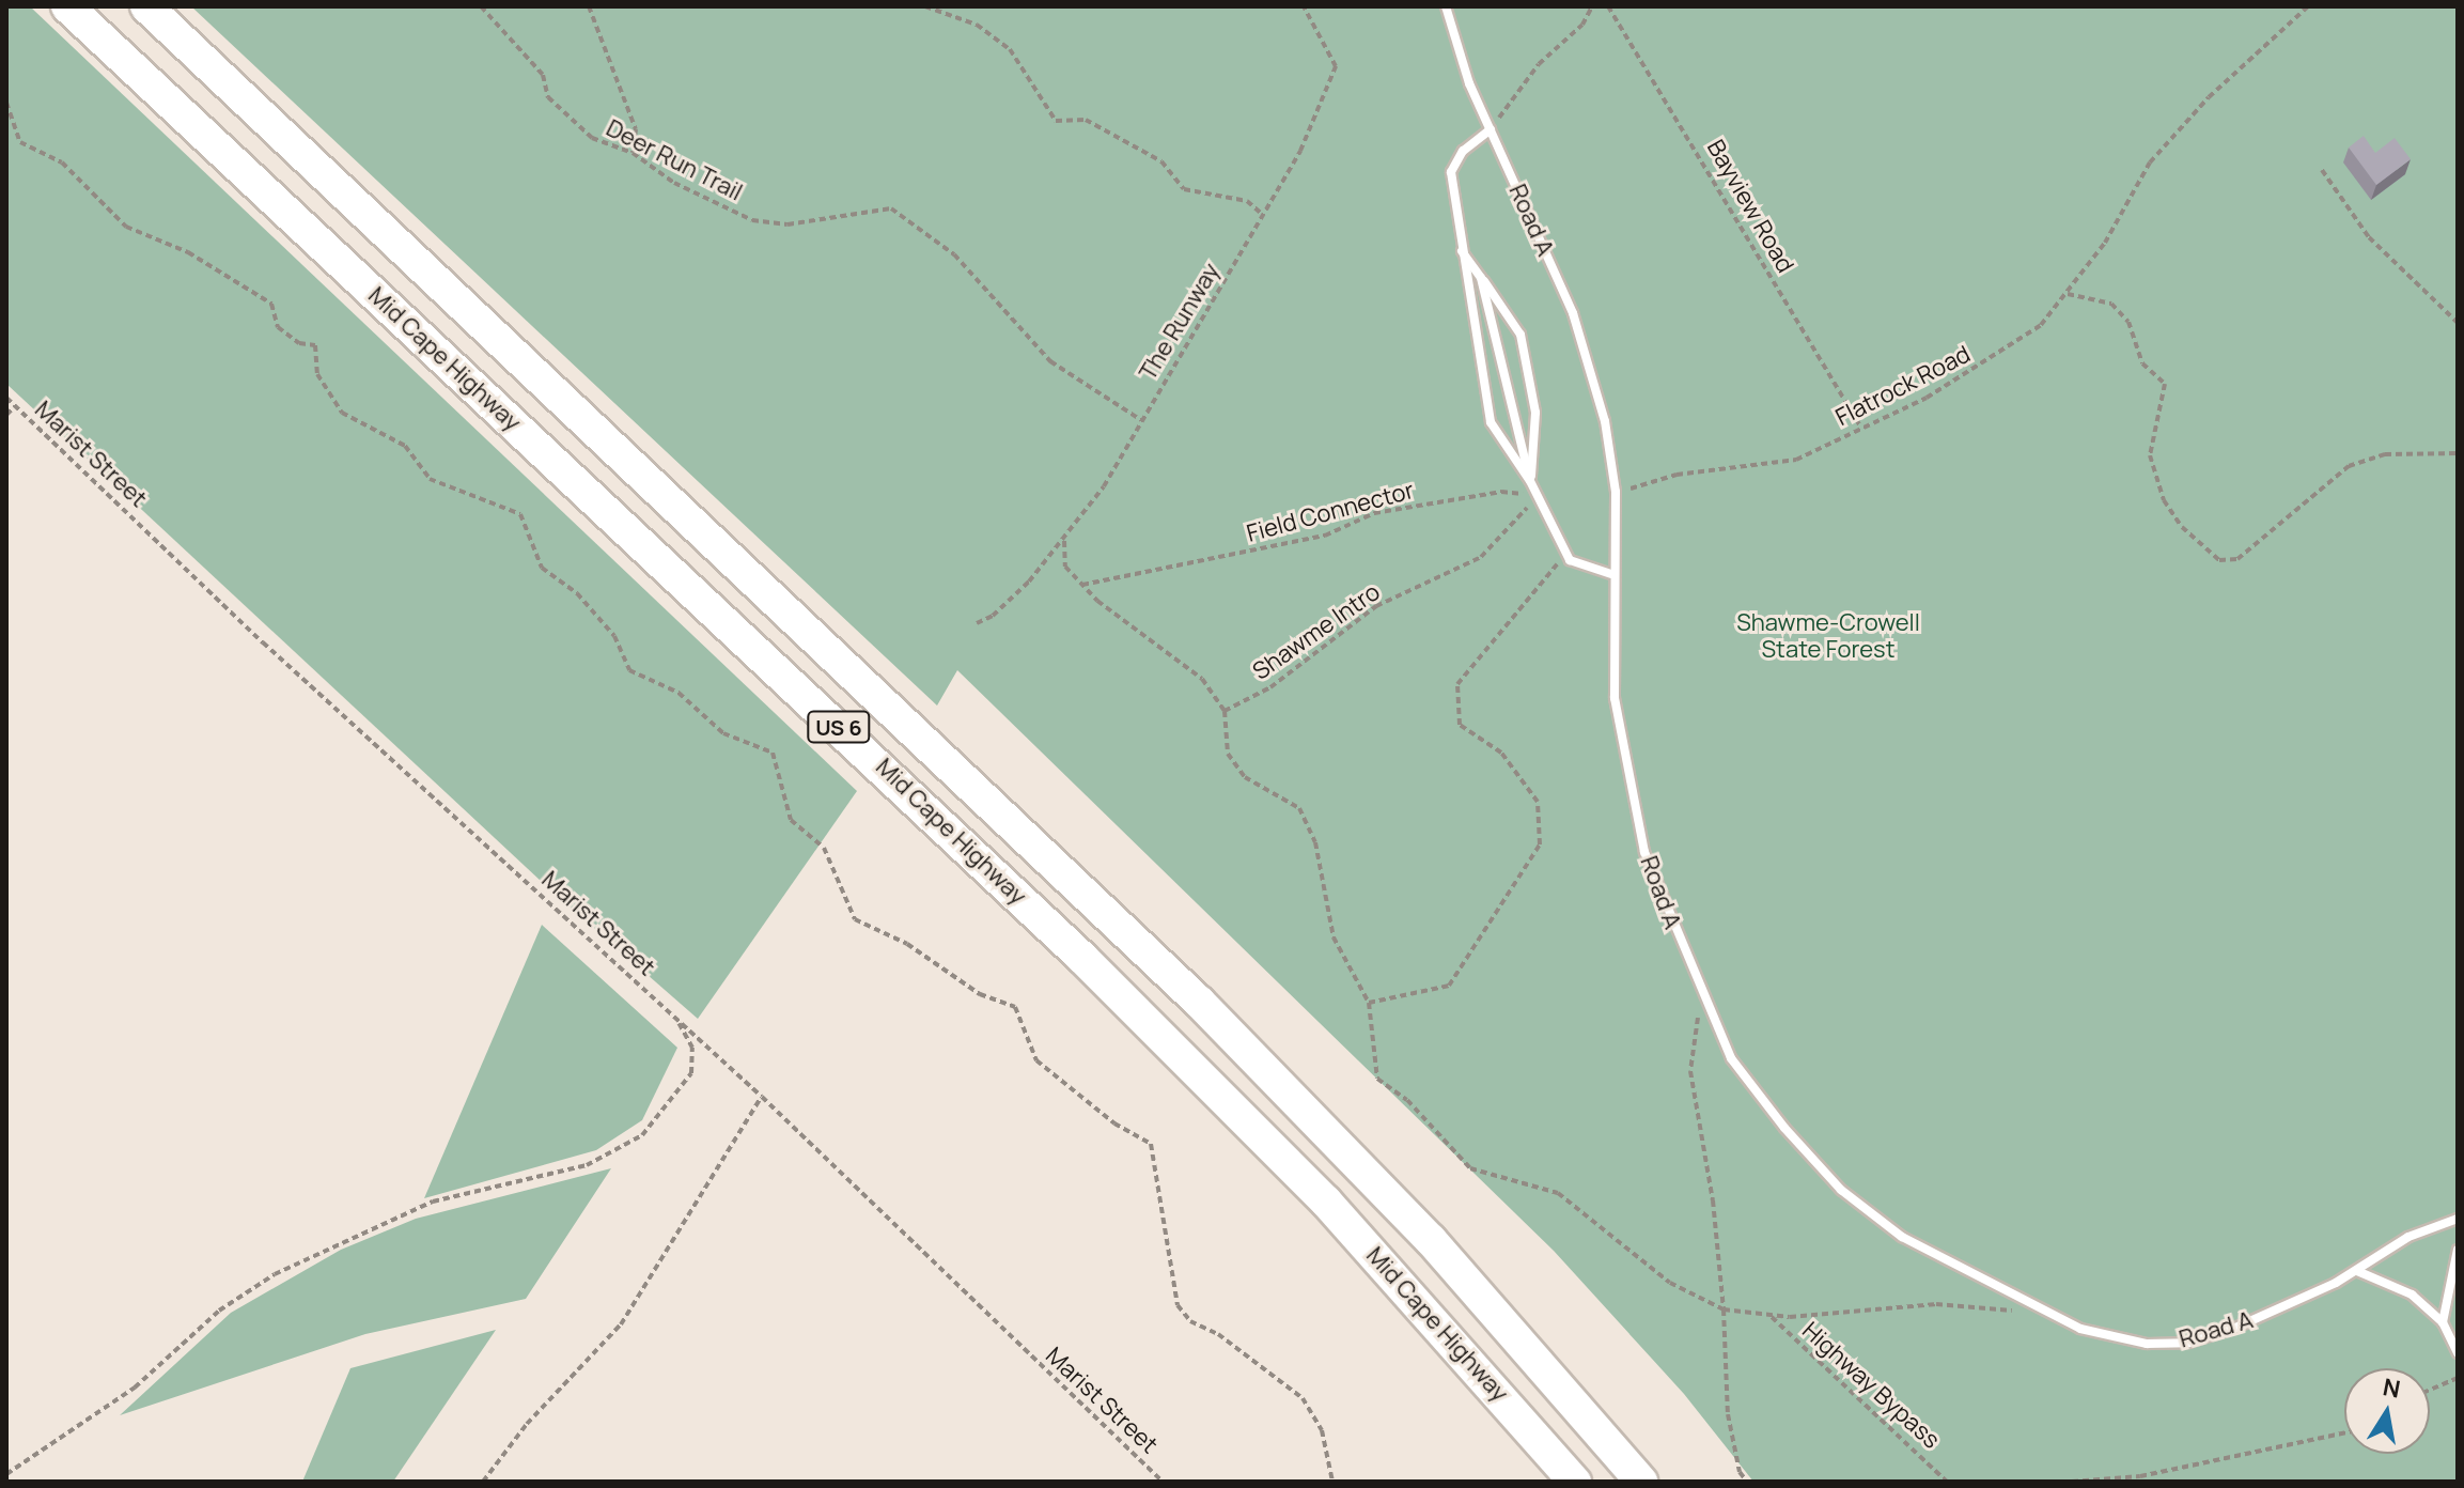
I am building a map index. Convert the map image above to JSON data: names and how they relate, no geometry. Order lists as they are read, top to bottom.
{
  "streets": {
    "highway": ["Mid Cape Highway", "US 6"],
    "lane": ["Road A"],
    "path": [
      "Deer Run Trail",
      "Bayview Road",
      "The Runway",
      "Flatrock Road",
      "Marist Street",
      "Field Connector",
      "Shawme Intro",
      "Highway Bypass"
    ]
  },
  "crossings": [
    ["Deer Run Trail", "The Runway"],
    ["Bayview Road", "Flatrock Road"],
    ["Road A", "Flatrock Road"],
    ["Field Connector", "Shawme Intro"]
  ],
  "parks": ["Shawme-Crowell State Forest"],
  "north": "top"
}
